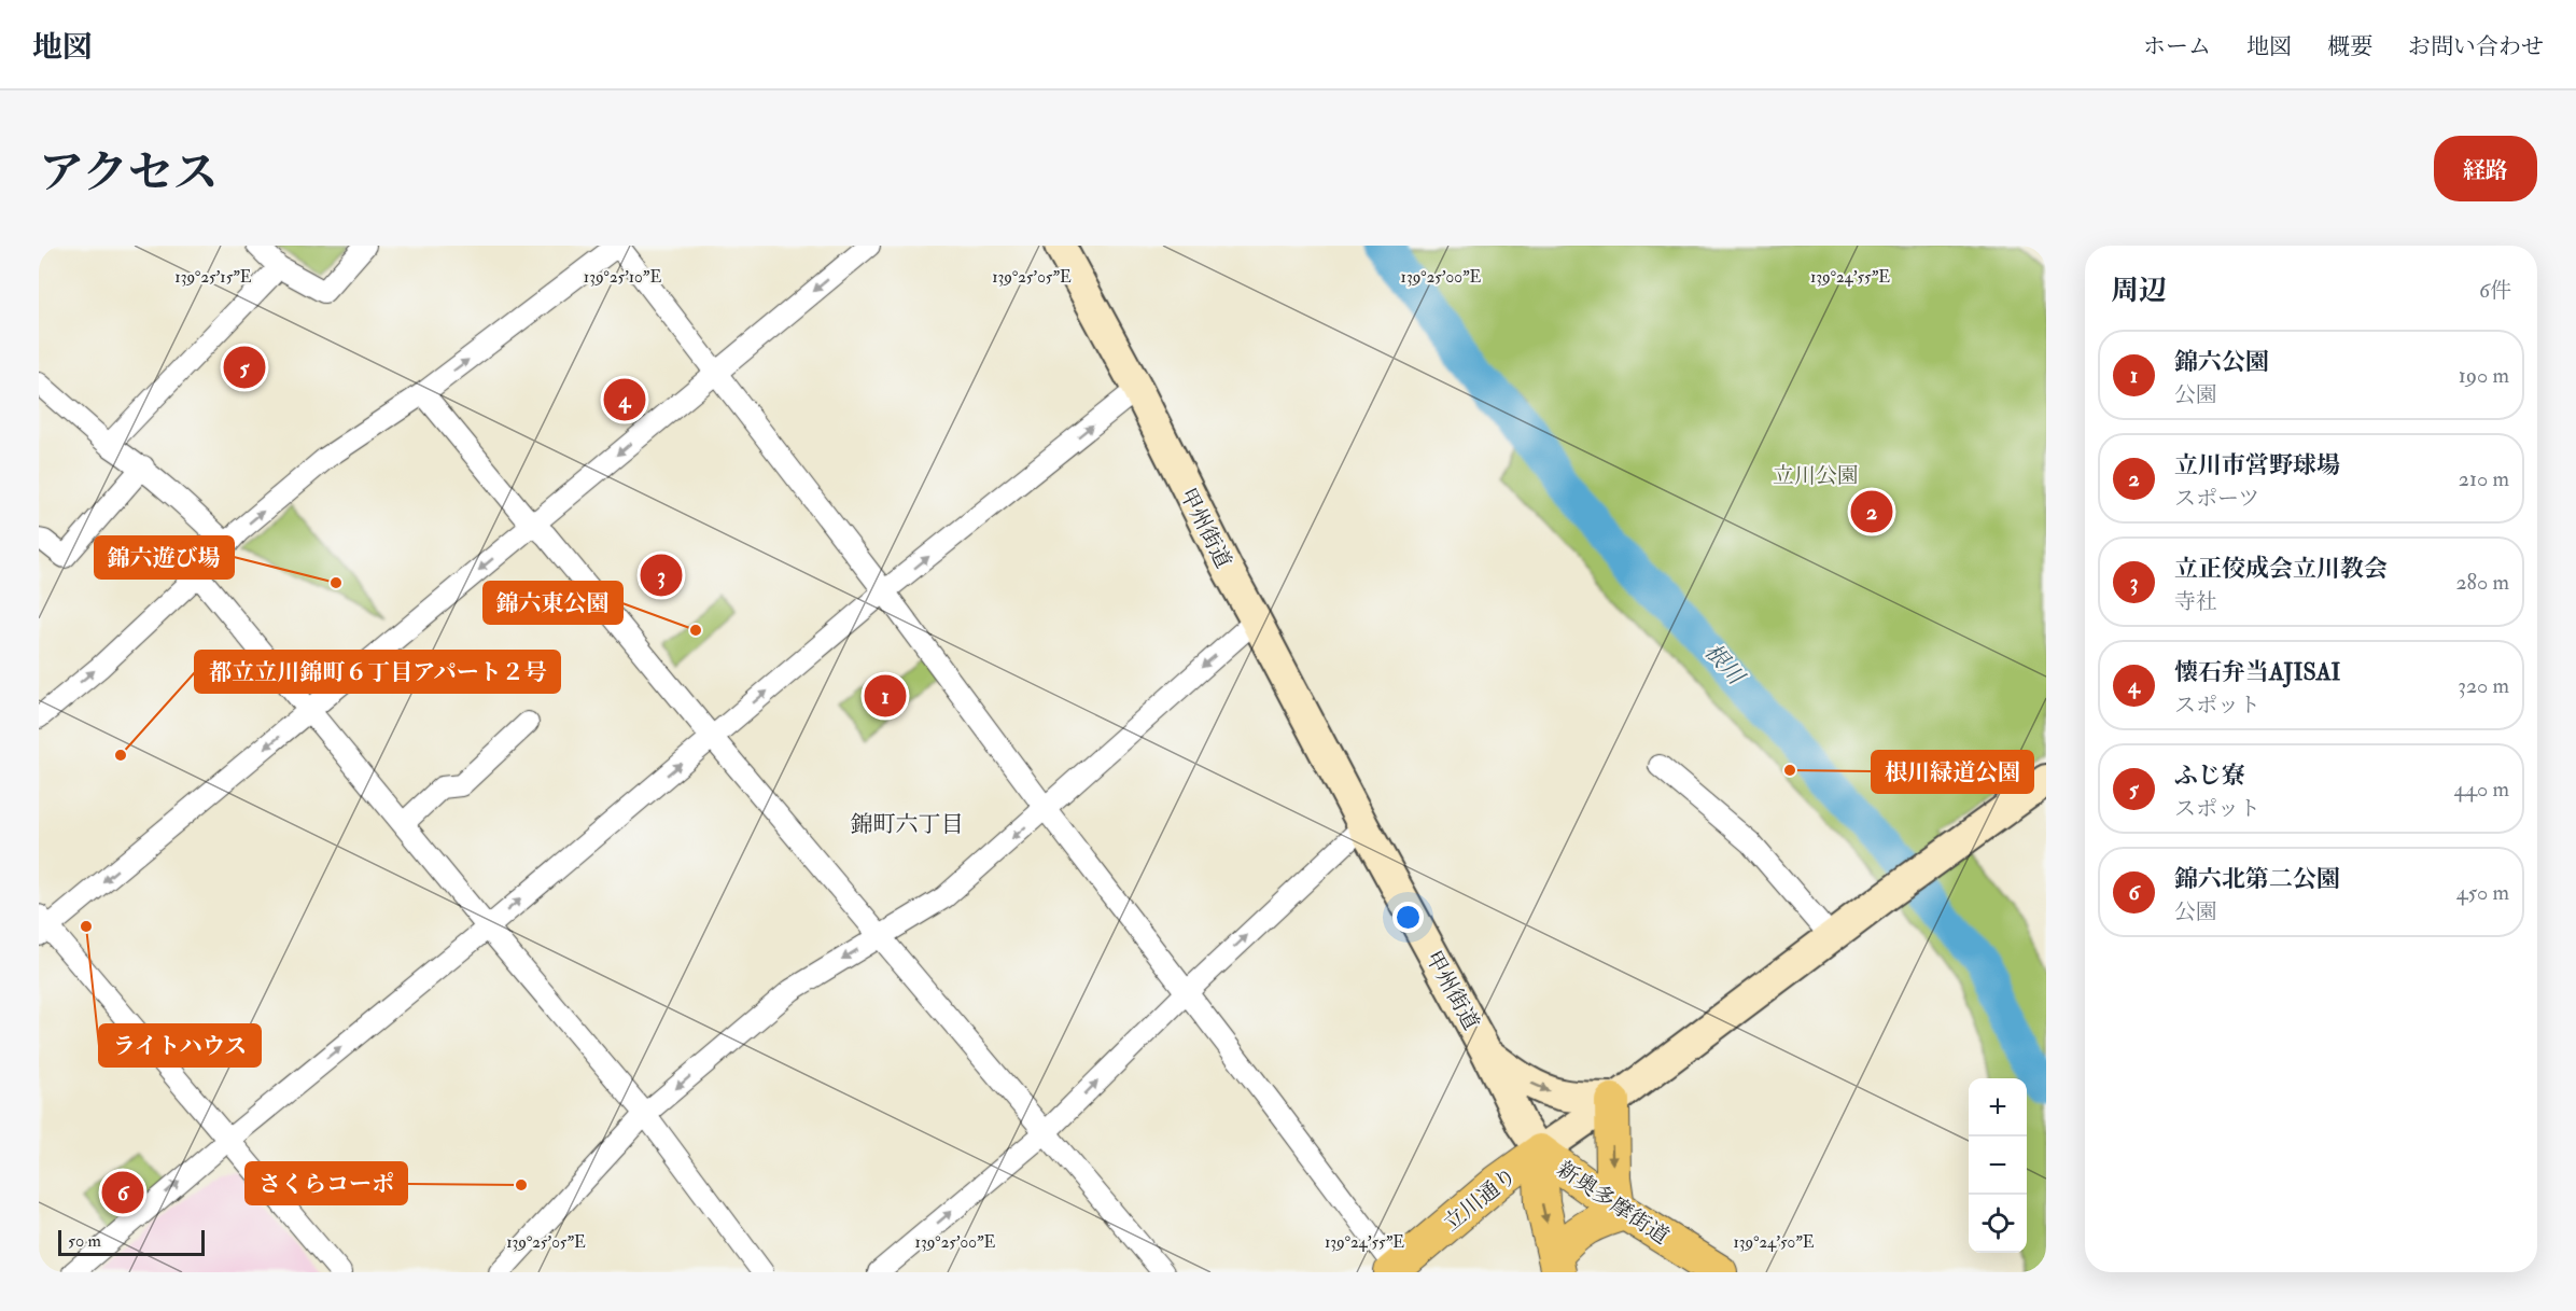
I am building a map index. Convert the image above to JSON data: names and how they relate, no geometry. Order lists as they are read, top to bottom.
{
  "streets": {
    "main road": ["甲州街道", "立川通り", "新奥多摩街道"]
  },
  "crossings": [
    ["甲州街道", "立川通り"],
    ["甲州街道", "新奥多摩街道"],
    ["立川通り", "新奥多摩街道"]
  ],
  "districts": ["錦町六丁目"],
  "water": ["根川"],
  "parks": ["立川公園"],
  "places": [
    "錦六遊び場",
    "錦六東公園",
    "都立立川錦町６丁目アパート２号",
    "根川緑道公園",
    "ライトハウス",
    "さくらコーポ"
  ],
  "scale_bar": "50 m",
  "page": {
    "header": "地図",
    "nav": [
      "ホーム",
      "地図",
      "概要",
      "お問い合わせ"
    ],
    "title": "アクセス",
    "buttons": "経路",
    "heading": ["周辺", "6件"],
    "list": [
      {
        "mark": "1",
        "name": "錦六公園",
        "note": "公園",
        "value": "190 m"
      },
      {
        "mark": "2",
        "name": "立川市営野球場",
        "note": "スポーツ",
        "value": "210 m"
      },
      {
        "mark": "3",
        "name": "立正佼成会立川教会",
        "note": "寺社",
        "value": "280 m"
      },
      {
        "mark": "4",
        "name": "懐石弁当AJISAI",
        "note": "スポット",
        "value": "320 m"
      },
      {
        "mark": "5",
        "name": "ふじ寮",
        "note": "スポット",
        "value": "440 m"
      },
      {
        "mark": "6",
        "name": "錦六北第二公園",
        "note": "公園",
        "value": "450 m"
      }
    ],
    "pins": [
      "5",
      "4",
      "2",
      "3",
      "1",
      "6"
    ],
    "map_buttons": ["+", "−"],
    "scale": "50 m"
  },
  "coordinates": [
    "139°25'00\"E",
    "139°25'15\"E",
    "139°25'10\"E",
    "139°25'05\"E",
    "139°24'55\"E",
    "139°24'50\"E"
  ]
}
